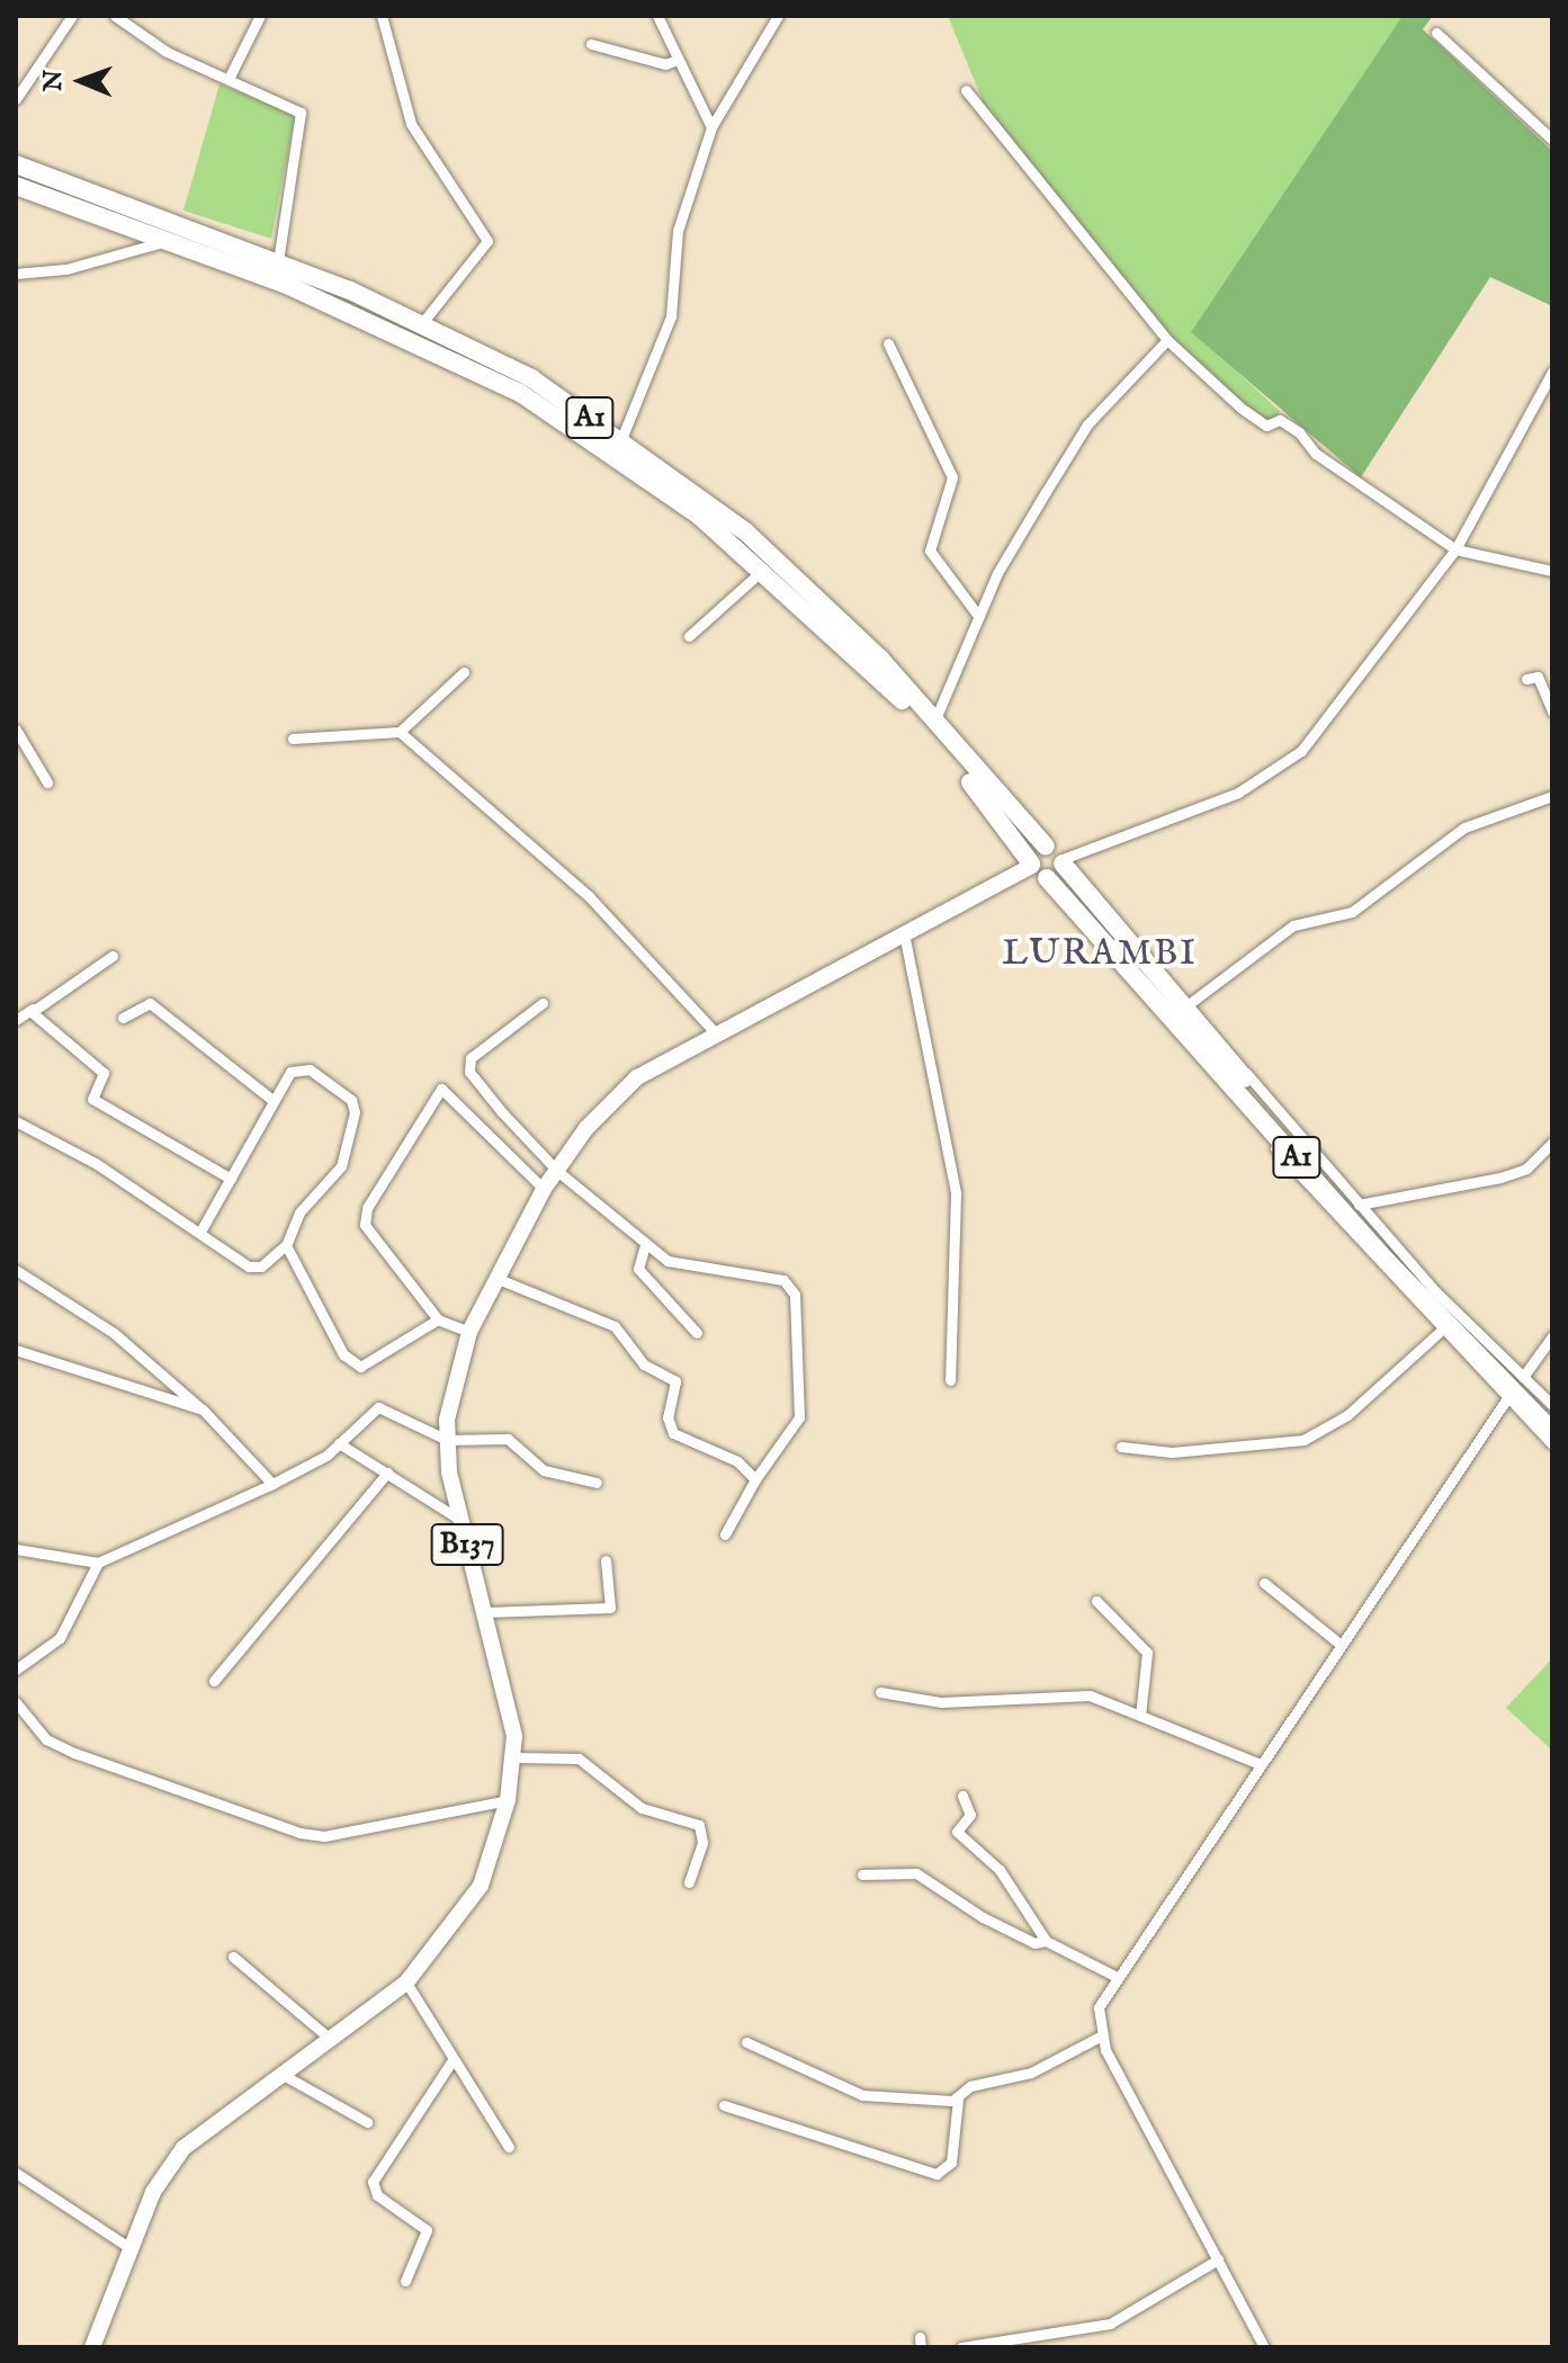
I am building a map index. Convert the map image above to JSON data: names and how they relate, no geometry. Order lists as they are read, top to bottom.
{
  "streets": {
    "highway": ["A1"],
    "main road": ["B137"]
  },
  "crossings": [
    ["A1", "B137"]
  ],
  "districts": ["LURAMBI"],
  "north": "left"
}
